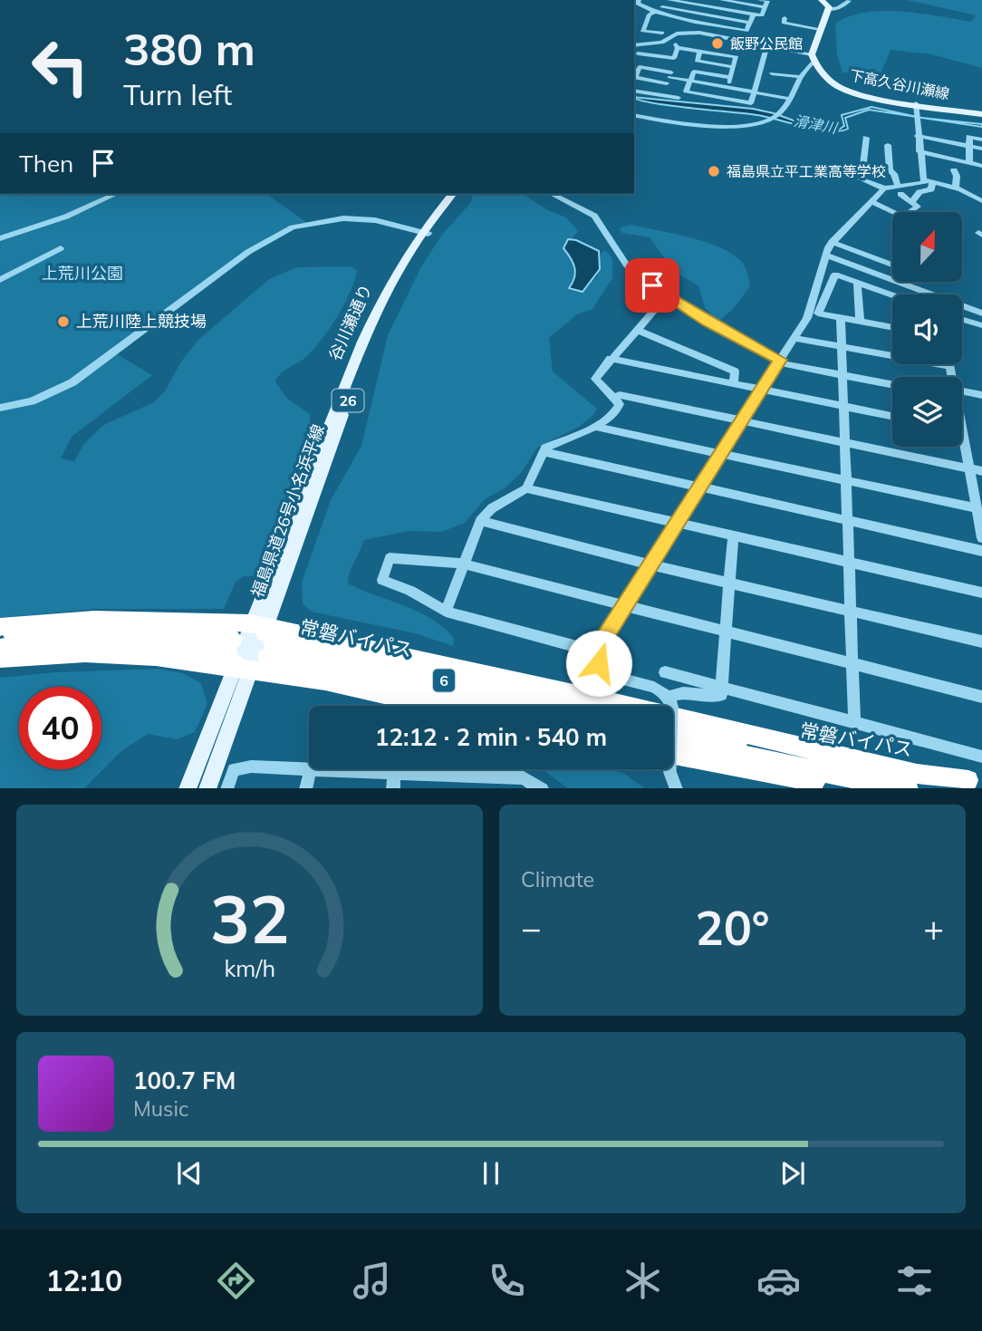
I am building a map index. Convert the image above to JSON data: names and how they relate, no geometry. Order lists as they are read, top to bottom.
{
  "streets": {
    "highway": ["常磐バイパス", "6"],
    "main road": ["下高久谷川瀬線", "26", "福島県道26号小名浜平線"]
  },
  "crossings": [
    ["26", "福島県道26号小名浜平線"],
    ["福島県道26号小名浜平線", "常磐バイパス"]
  ],
  "water": ["滑津川"],
  "parks": ["上荒川公園"],
  "places": ["飯野公民館", "福島県立平工業高等学校", "上荒川陸上競技場"],
  "north": "top",
  "page": {
    "turn": ["380 m", "Turn left"],
    "then": "Then",
    "limit": "40",
    "trip": "12:12 · 2 min · 540 m",
    "tile": "Climate",
    "heat": ["−", "20°", "+"],
    "song": ["100.7 FM", "Music"],
    "tabs": "12:10",
    "gauge": ["32", "km/h"]
  }
}
